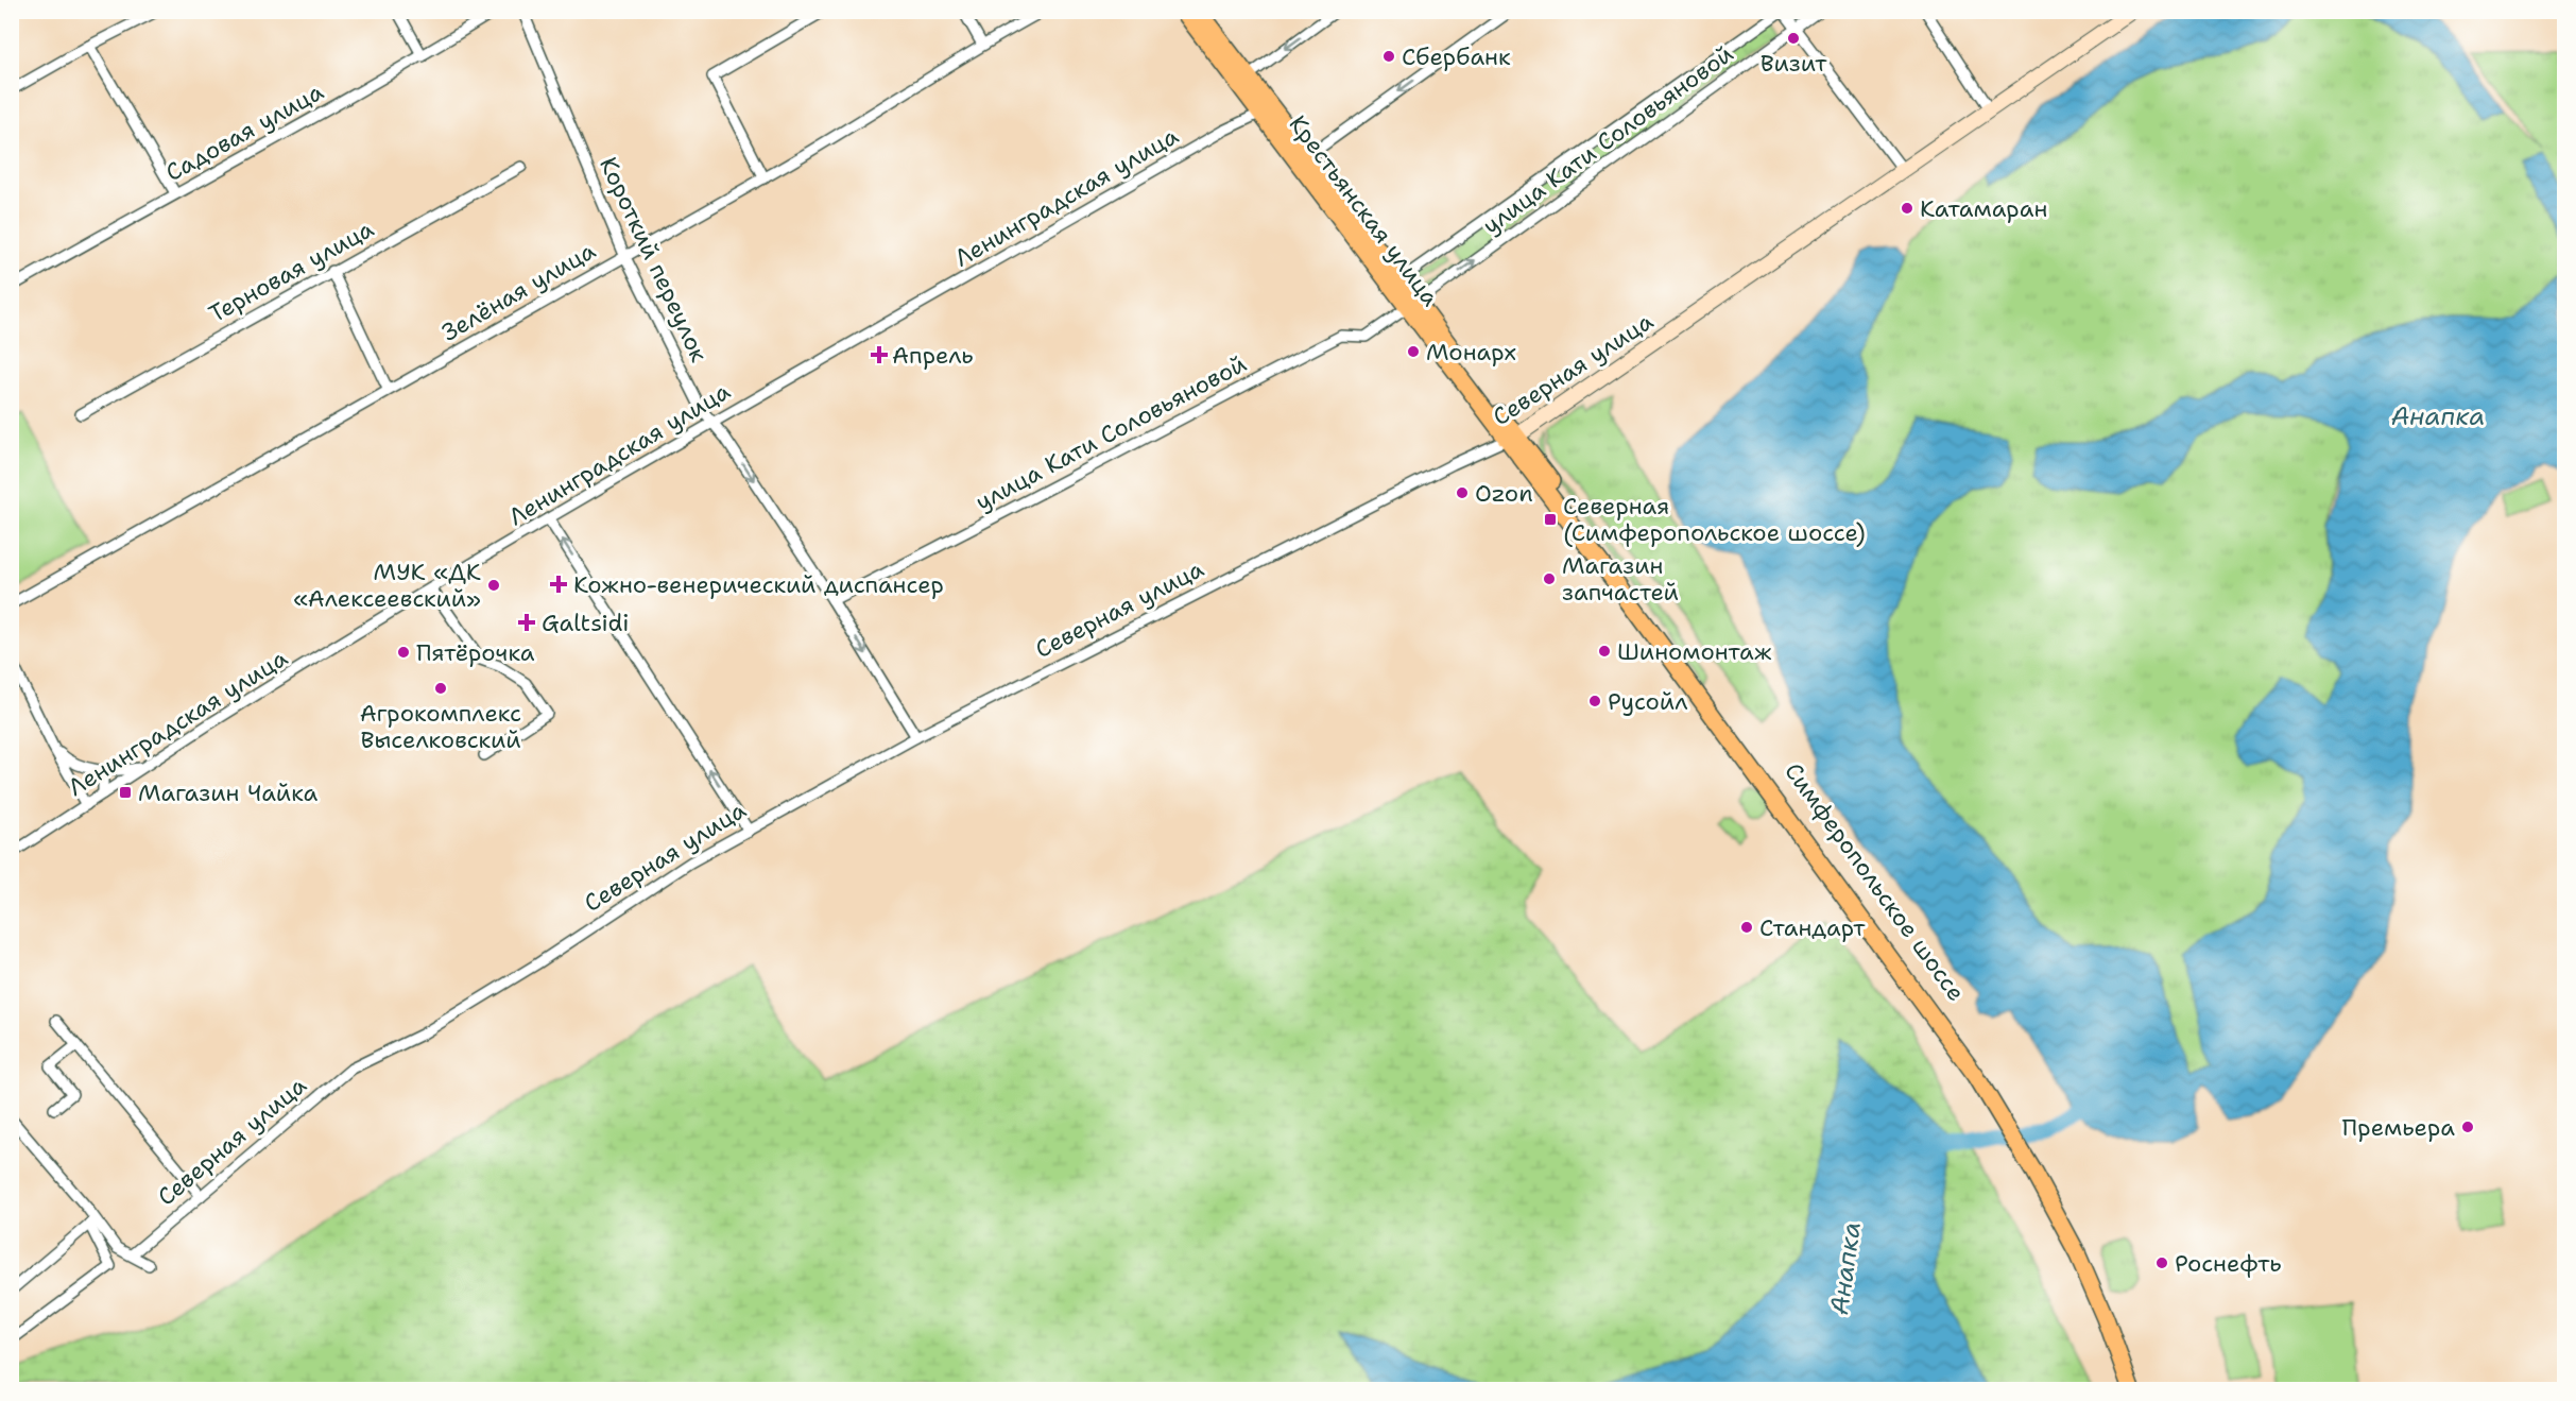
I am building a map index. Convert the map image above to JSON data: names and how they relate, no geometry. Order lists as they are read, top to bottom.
{
  "streets": {
    "main road": ["Крестьянская улица", "Симферопольское шоссе"],
    "street": [
      "Садовая улица",
      "улица Кати Соловьяновой",
      "Ленинградская улица",
      "Короткий переулок",
      "Терновая улица",
      "Зелёная улица",
      "Северная улица"
    ]
  },
  "crossings": [
    ["улица Кати Соловьяновой", "Крестьянская улица"],
    ["улица Кати Соловьяновой", "Короткий переулок"],
    ["Ленинградская улица", "Крестьянская улица"],
    ["Ленинградская улица", "Короткий переулок"],
    ["Крестьянская улица", "Северная улица"],
    ["Крестьянская улица", "Симферопольское шоссе"],
    ["Короткий переулок", "Зелёная улица"],
    ["Короткий переулок", "Северная улица"],
    ["Северная улица", "Симферопольское шоссе"]
  ],
  "one_way": ["Короткий переулок"],
  "water": ["Анапка"],
  "places": {
    "other": [
      "Визит",
      "Сбербанк",
      "Катамаран",
      "Монарх",
      "Ozon",
      "Магазин запчастей",
      "МУК «ДК «Алексеевский»",
      "Шиномонтаж",
      "Пятёрочка",
      "Агрокомплекс Выселковский",
      "Русойл",
      "Стандарт",
      "Премьера",
      "Роснефть"
    ],
    "health": ["Апрель", "Кожно-венерический диспансер", "Galtsidi"],
    "transit": ["Северная (Симферопольское шоссе)", "Магазин Чайка"]
  }
}
